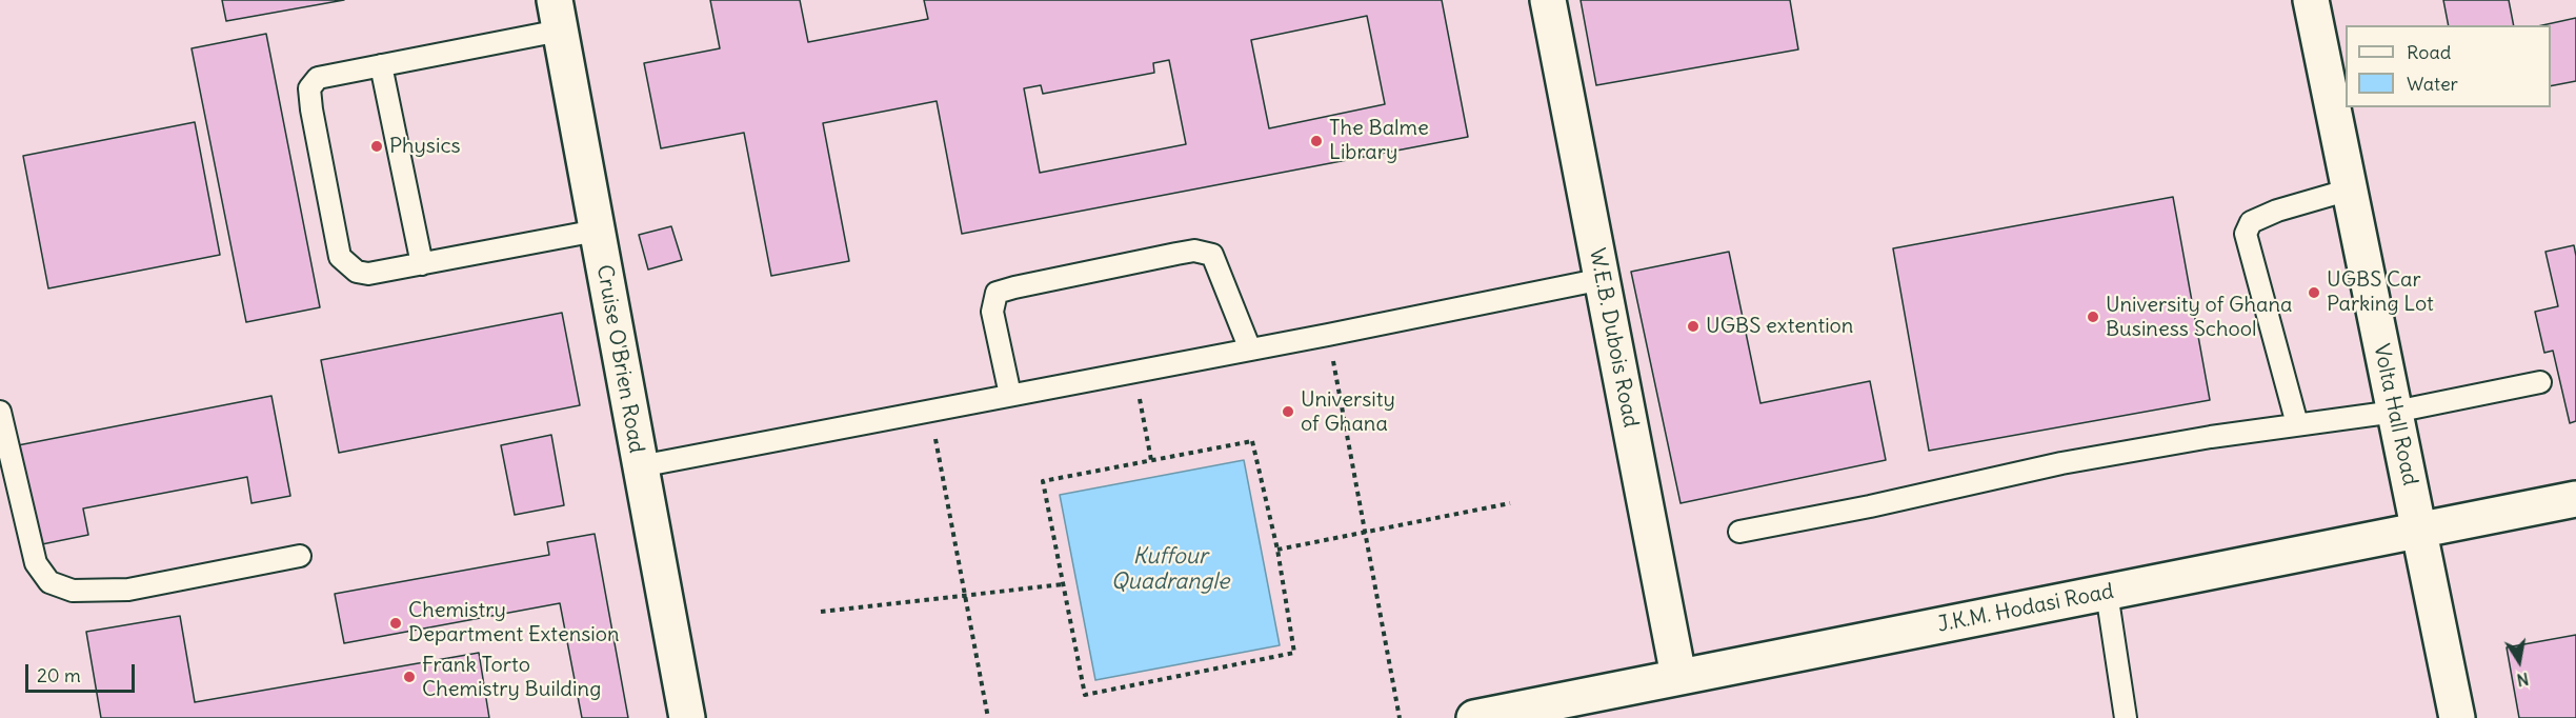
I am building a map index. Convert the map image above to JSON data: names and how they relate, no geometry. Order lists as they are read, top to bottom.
{
  "streets": {
    "street": [
      "W.E.B. Dubois Road",
      "Cruise O'Brien Road",
      "Volta Hall Road",
      "J.K.M. Hodasi Road"
    ]
  },
  "crossings": [
    ["W.E.B. Dubois Road", "J.K.M. Hodasi Road"],
    ["Volta Hall Road", "J.K.M. Hodasi Road"]
  ],
  "water": ["Kuffour Quadrangle"],
  "places": [
    "The Balme Library",
    "Physics",
    "UGBS Car Parking Lot",
    "University of Ghana Business School",
    "UGBS extention",
    "University of Ghana",
    "Chemistry Department Extension",
    "Frank Torto Chemistry Building"
  ],
  "legend": ["Road", "Water"],
  "scale_bar": "20 m",
  "north": "bottom"
}
